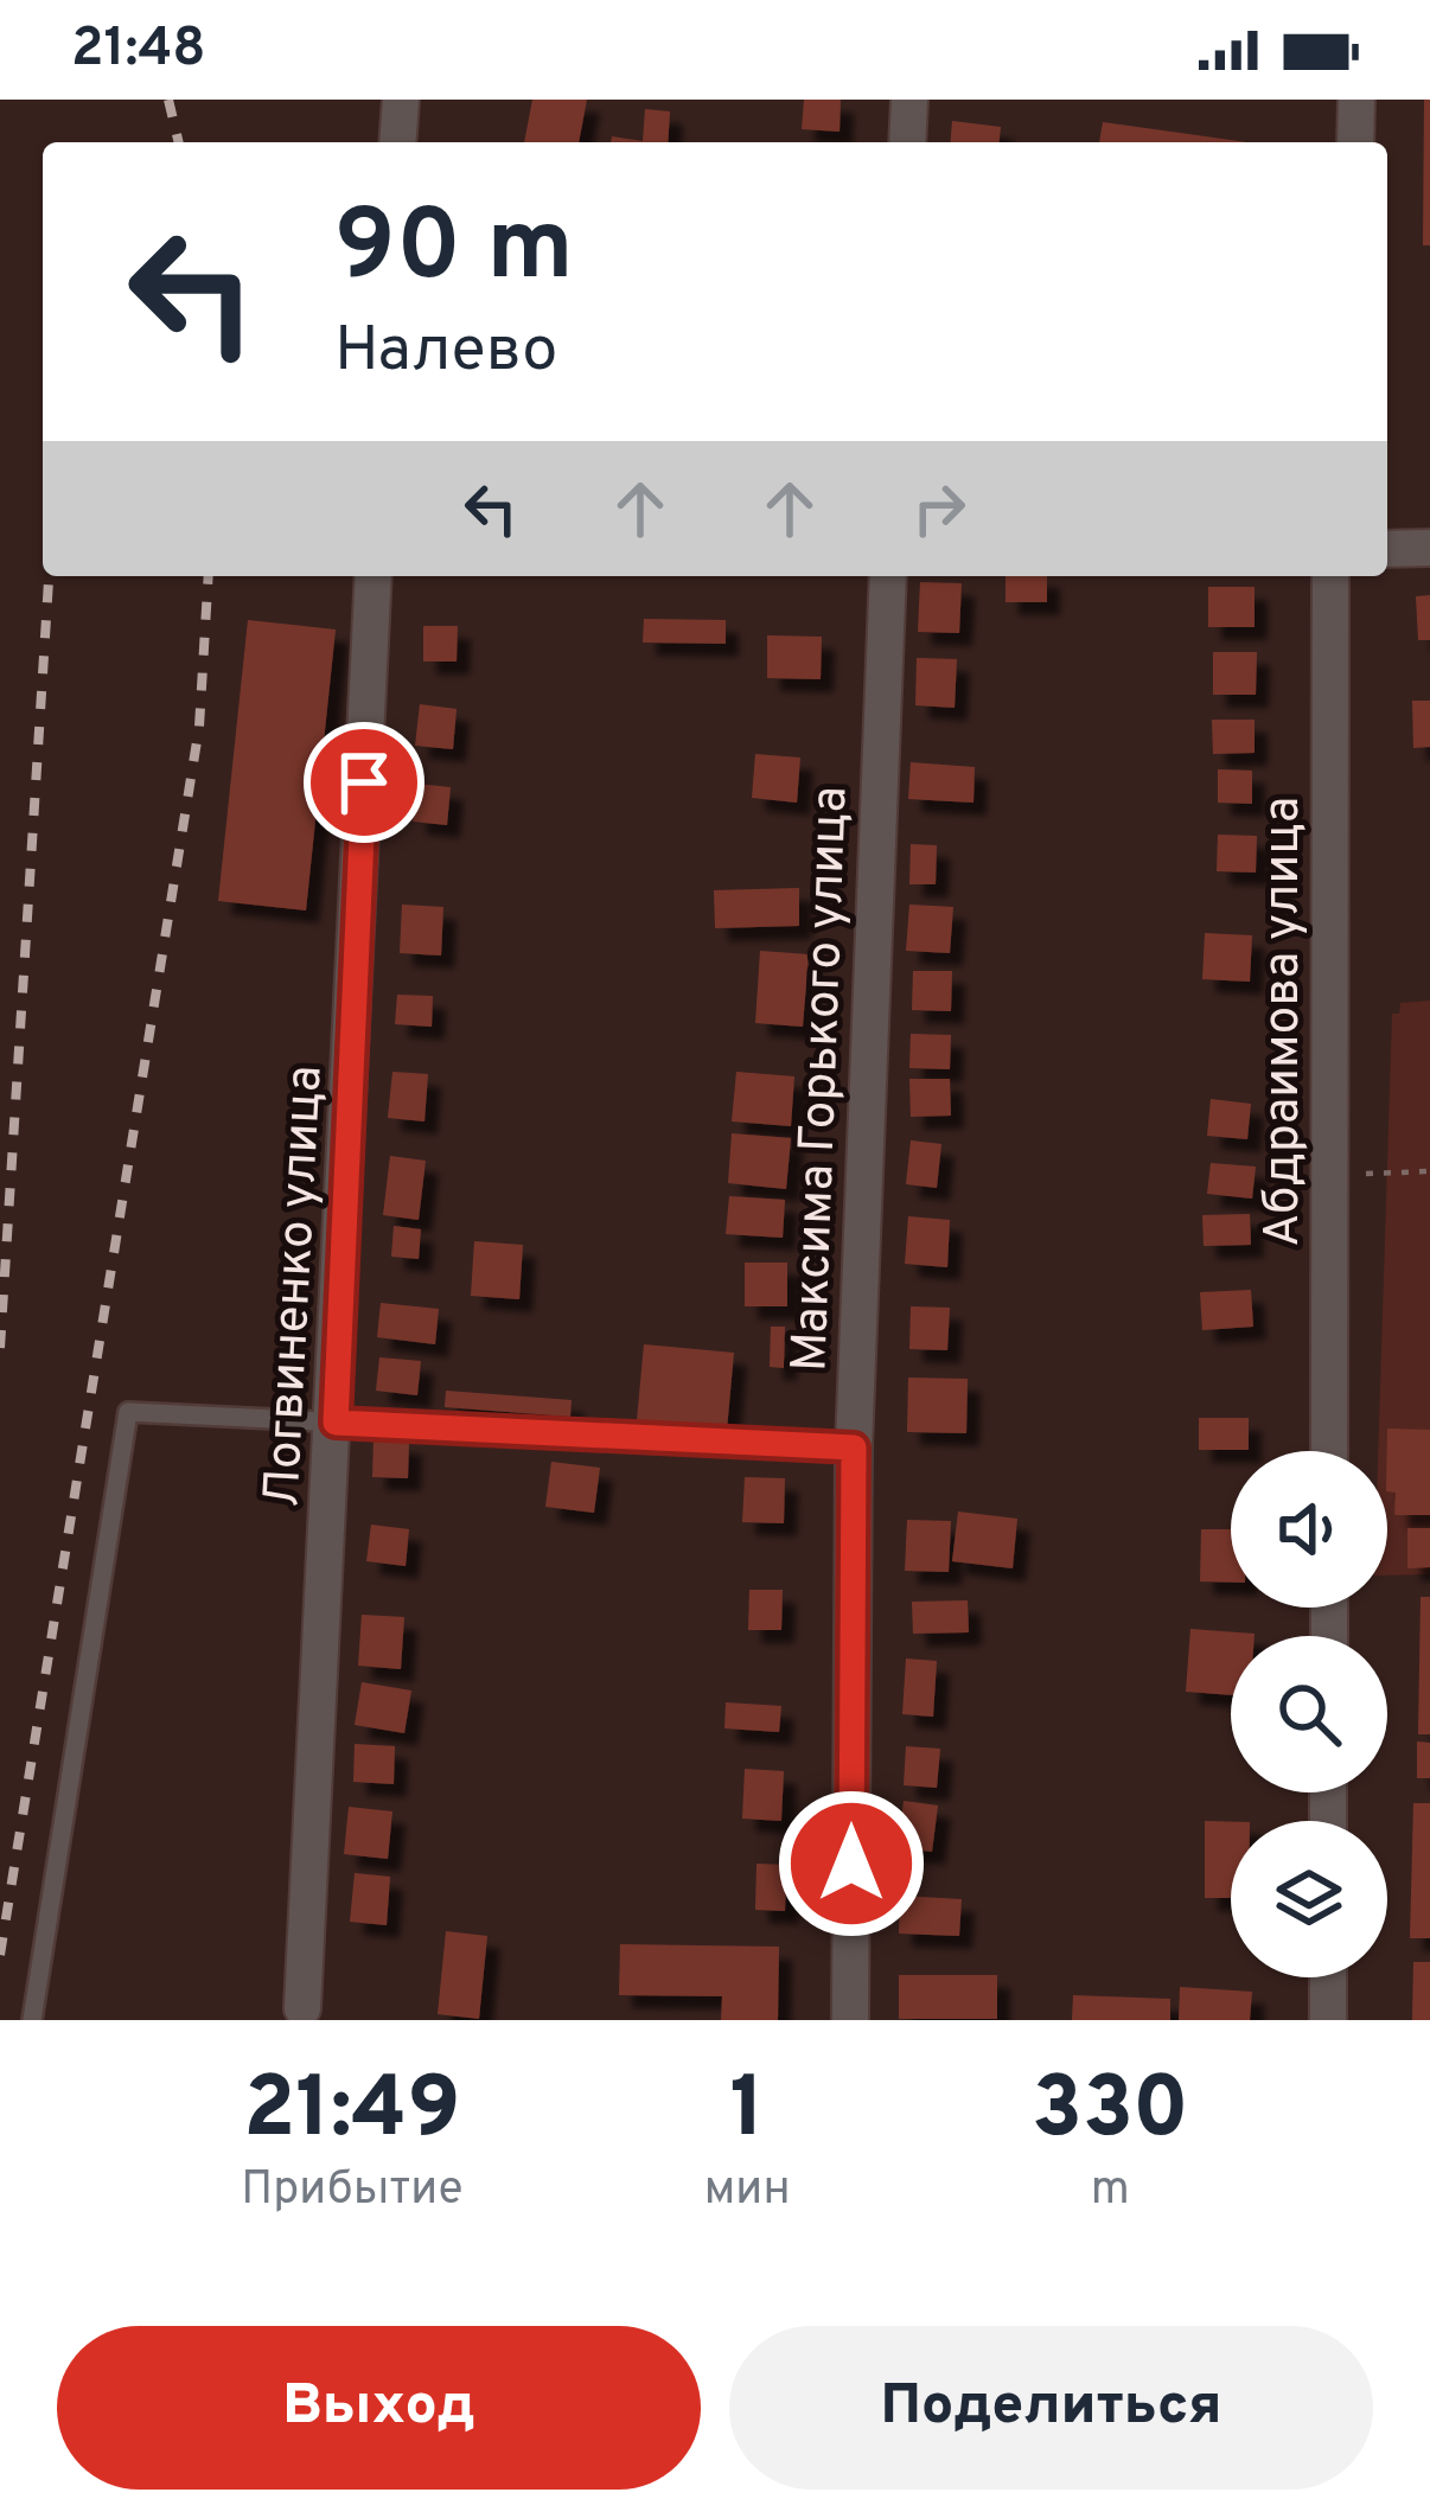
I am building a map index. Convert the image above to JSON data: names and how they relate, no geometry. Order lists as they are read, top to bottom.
{
  "streets": {
    "street": ["Абдраимова улица", "Максима Горького улица", "Логвиненко улица"]
  },
  "page": {
    "status": "21:48",
    "turn": ["90 m", "Налево"],
    "eta": [
      "21:49",
      "Прибытие",
      "1",
      "мин",
      "330",
      "m"
    ],
    "buttons": ["Выход", "Поделиться"]
  }
}
